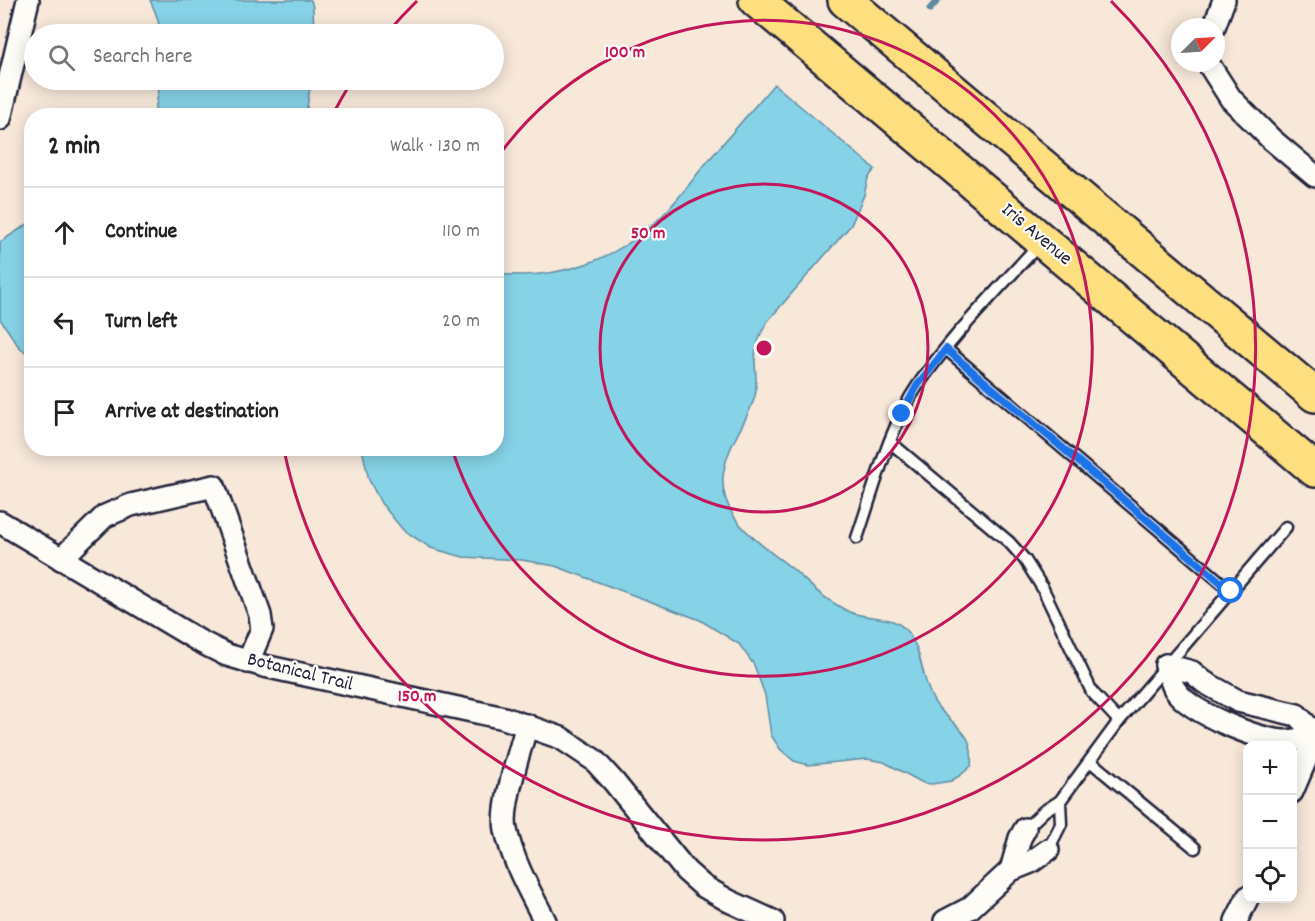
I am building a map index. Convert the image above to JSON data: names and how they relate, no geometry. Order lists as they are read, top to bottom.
{
  "streets": {
    "main road": ["Iris Avenue"],
    "street": ["Botanical Trail"]
  },
  "north": "top right",
  "page": {
    "search": "Search here",
    "heading": ["2 min", "Walk · 130 m"],
    "list": [
      ["Continue", "110 m"],
      ["Turn left", "20 m"],
      "Arrive at destination"
    ],
    "map_buttons": ["+", "−"]
  },
  "rings": ["100 m", "50 m", "150 m"]
}
